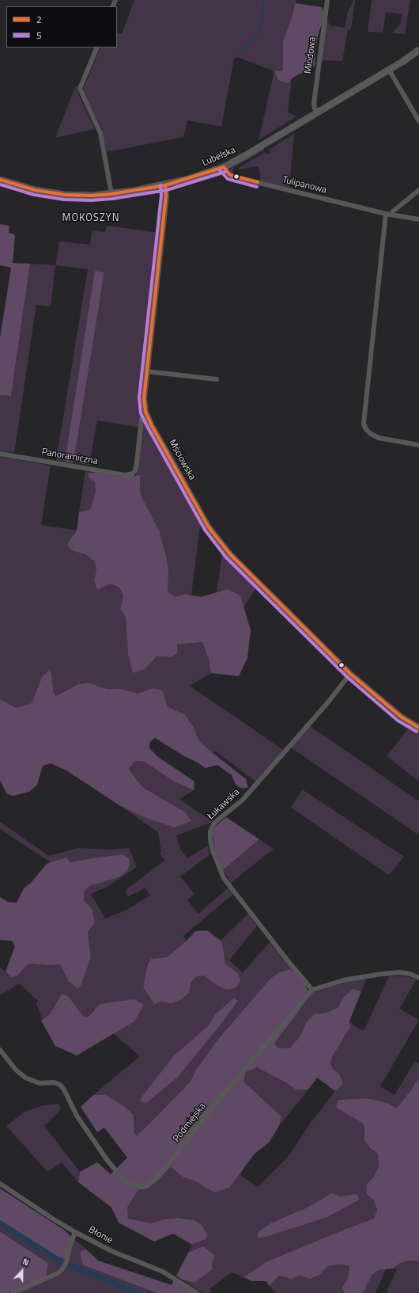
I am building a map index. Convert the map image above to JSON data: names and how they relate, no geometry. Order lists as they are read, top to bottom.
{
  "streets": {
    "main road": ["Lubelska"],
    "street": [
      "Miodowa",
      "Tulipanowa",
      "Panoramiczna",
      "Mściowska",
      "Łukawska",
      "Podmiejska",
      "Błonie"
    ]
  },
  "crossings": [
    ["Miodowa", "Lubelska"],
    ["Lubelska", "Tulipanowa"],
    ["Lubelska", "Mściowska"],
    ["Panoramiczna", "Mściowska"],
    ["Mściowska", "Łukawska"],
    ["Łukawska", "Podmiejska"]
  ],
  "districts": ["MOKOSZYN"],
  "lines": ["transit line 2", "transit line 5"],
  "legend": ["2", "5"],
  "north": "top"
}
